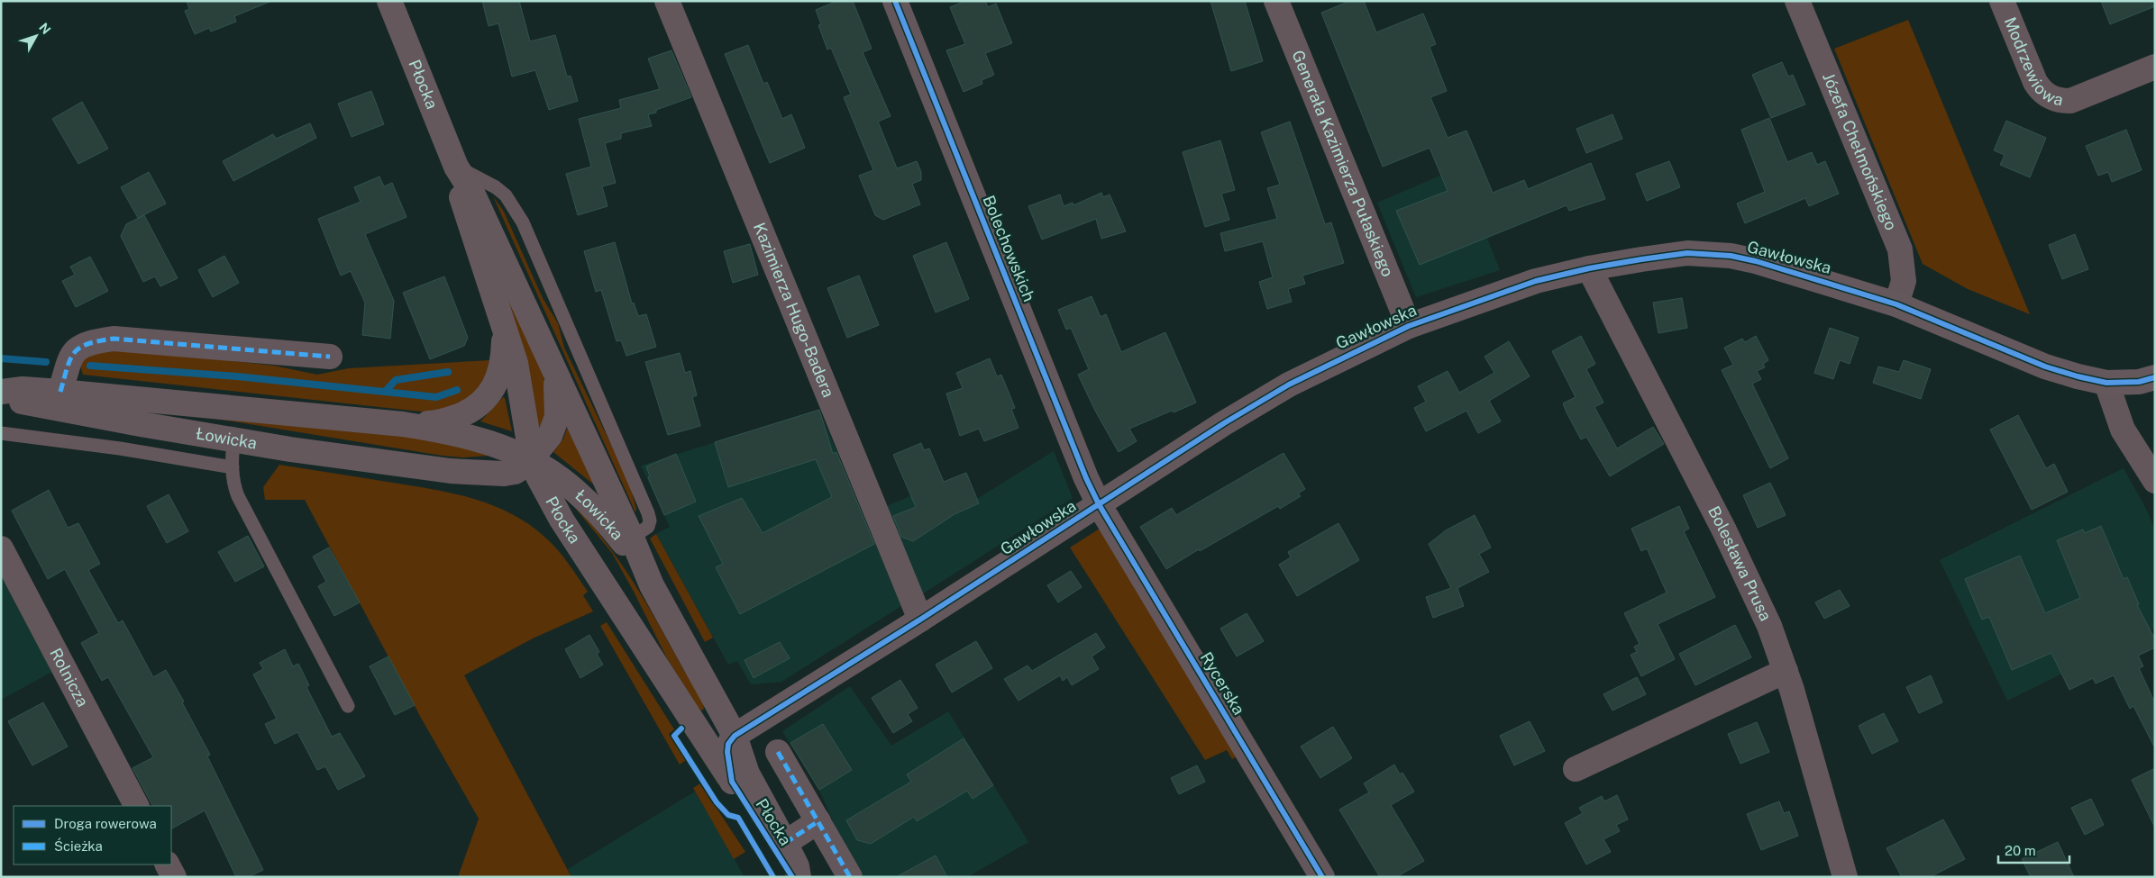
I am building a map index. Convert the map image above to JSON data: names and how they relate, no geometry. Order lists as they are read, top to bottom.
{
  "streets": {
    "street": [
      "Modrzewiowa",
      "Płocka",
      "Józefa Chełmońskiego",
      "Generała Kazimierza Pułaskiego",
      "Bolechowskich",
      "Gawłowska",
      "Kazimierza Hugo-Badera",
      "Łowicka",
      "Bolesława Prusa",
      "Rolnicza",
      "Rycerska"
    ]
  },
  "crossings": [
    ["Płocka", "Gawłowska"],
    ["Płocka", "Łowicka"],
    ["Józefa Chełmońskiego", "Gawłowska"],
    ["Generała Kazimierza Pułaskiego", "Gawłowska"],
    ["Bolechowskich", "Gawłowska"],
    ["Bolechowskich", "Rycerska"],
    ["Gawłowska", "Kazimierza Hugo-Badera"],
    ["Gawłowska", "Bolesława Prusa"],
    ["Gawłowska", "Rycerska"]
  ],
  "legend": ["Droga rowerowa", "Ścieżka"],
  "scale_bar": "20 m",
  "north": "top right"
}
